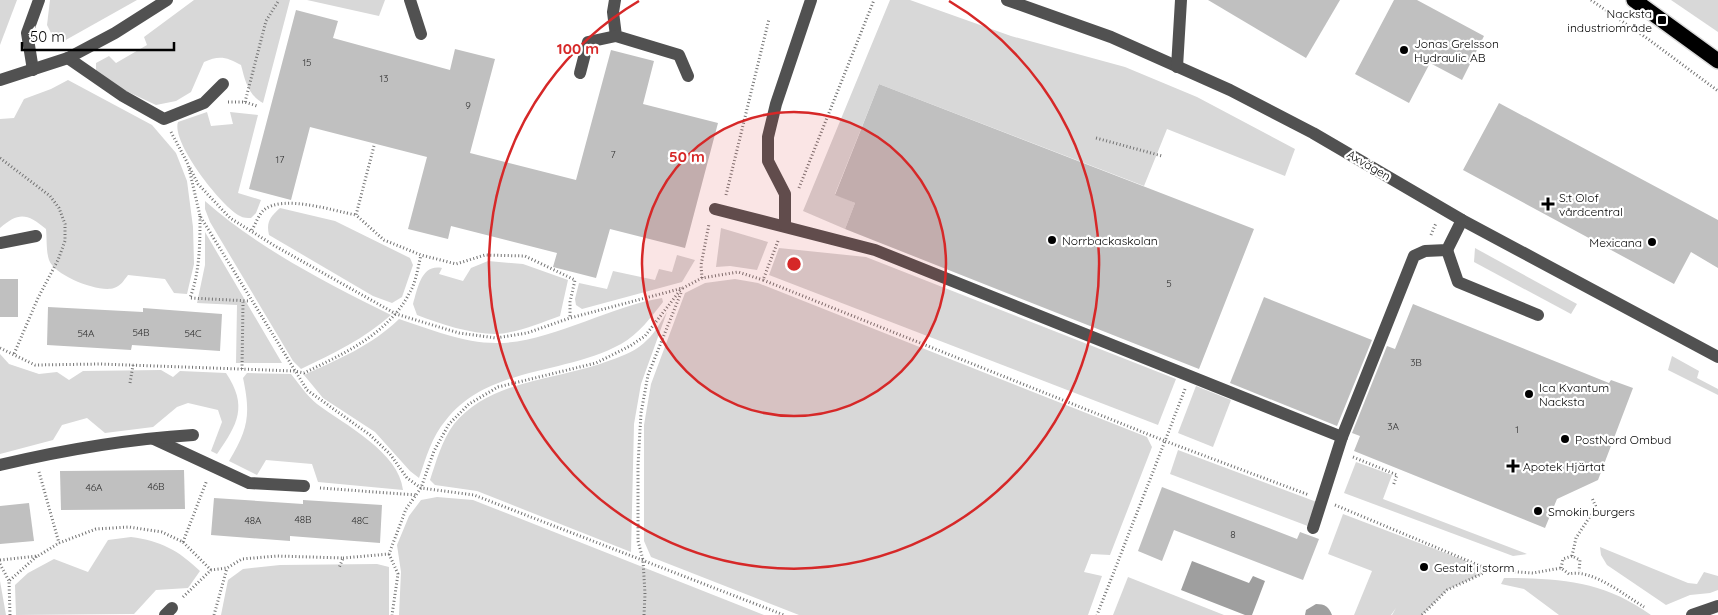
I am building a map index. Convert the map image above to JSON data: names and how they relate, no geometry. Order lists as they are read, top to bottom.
{
  "streets": {
    "street": ["Axvägen"]
  },
  "places": {
    "transit": ["Nacksta industriområde"],
    "other": [
      "Jonas Grelsson Hydraulic AB",
      "Norrbackaskolan",
      "Mexicana",
      "Ica Kvantum Nacksta",
      "PostNord Ombud",
      "Smokin burgers",
      "Gestalt i storm"
    ],
    "health": ["S:t Olof vårdcentral", "Apotek Hjärtat"]
  },
  "house_numbers": [
    "15",
    "13",
    "9",
    "7",
    "17",
    "5",
    "54B",
    "54A",
    "54C",
    "3B",
    "3A",
    "1",
    "46B",
    "46A",
    "48B",
    "48A",
    "48C",
    "8"
  ],
  "scale_bar": "50 m",
  "rings": ["100 m", "50 m"]
}
